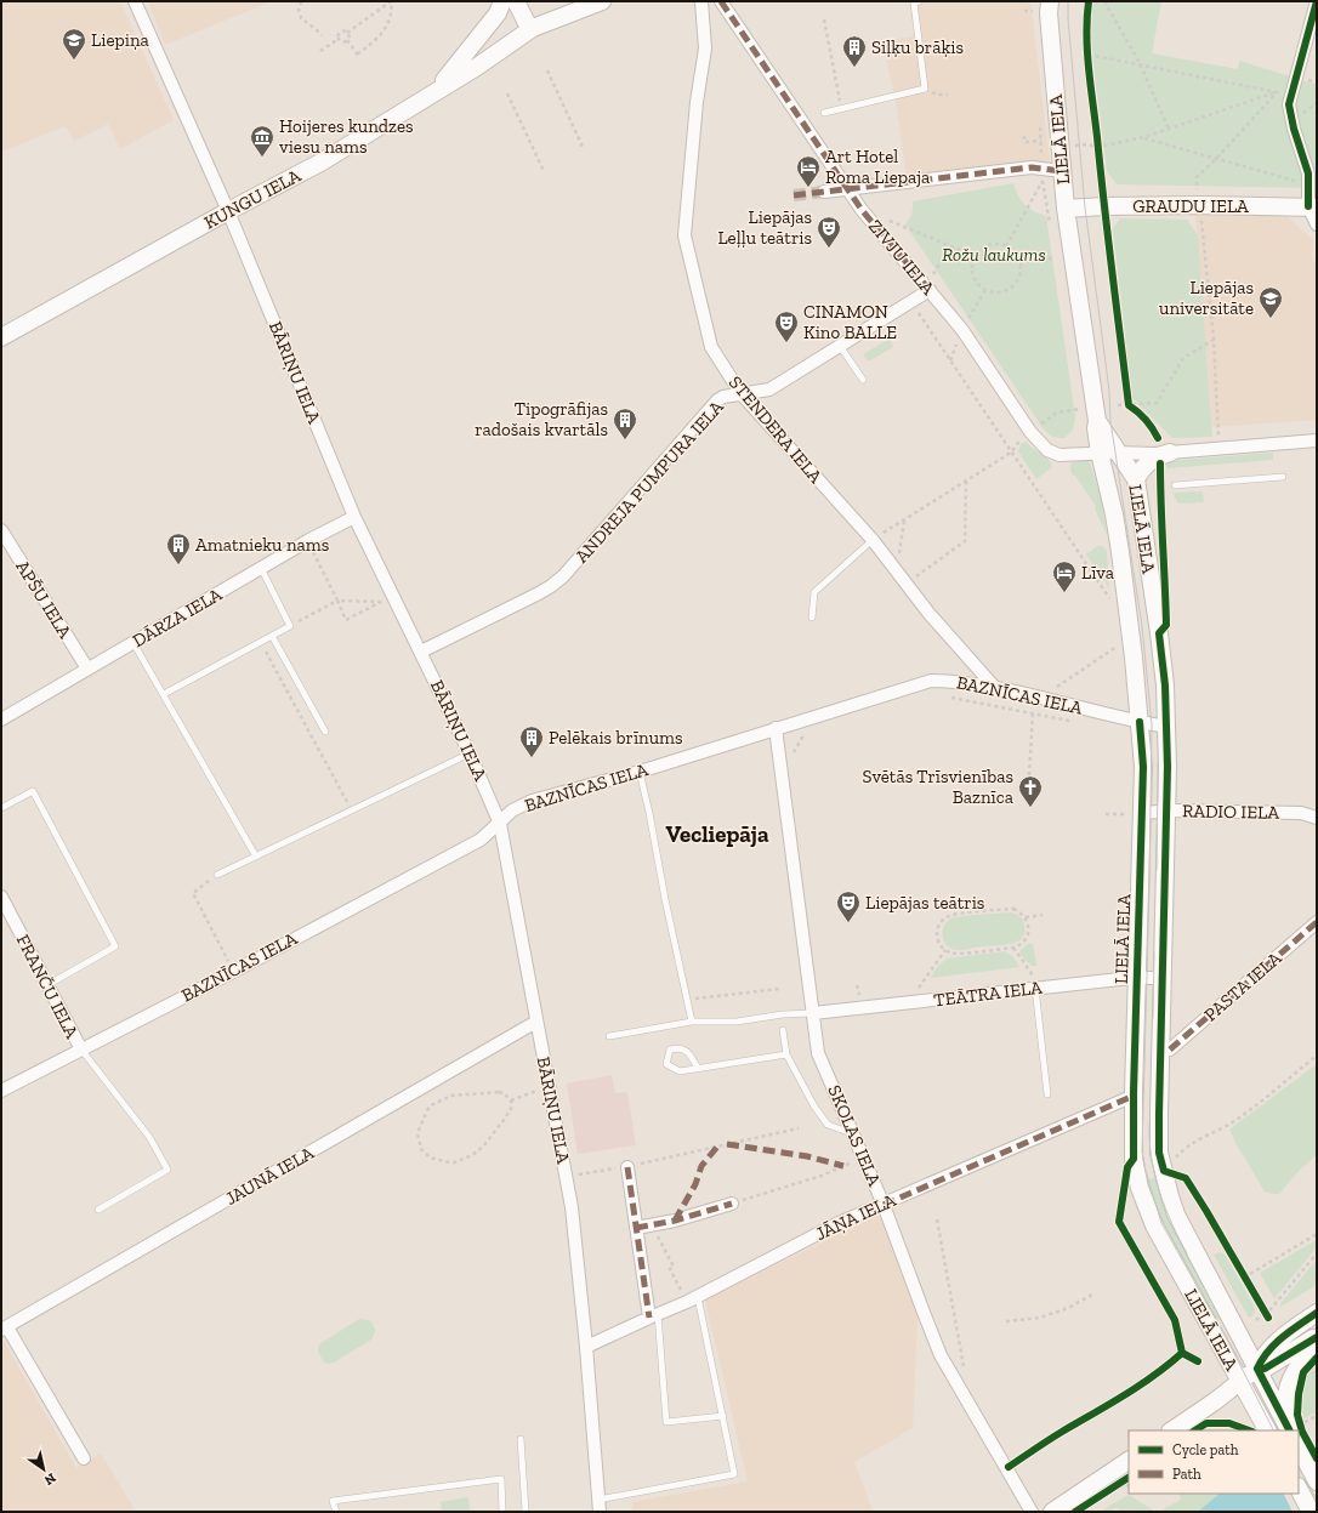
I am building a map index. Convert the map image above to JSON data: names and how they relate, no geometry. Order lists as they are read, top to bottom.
{
  "streets": {
    "street": [
      "LIELĀ IELA",
      "KUNGU IELA",
      "GRAUDU IELA",
      "ZIVJU IELA",
      "BĀRIŅU IELA",
      "STENDERA IELA",
      "ANDREJA PUMPURA IELA",
      "APŠU IELA",
      "DĀRZA IELA",
      "BAZNĪCAS IELA",
      "RADIO IELA",
      "FRANČU IELA",
      "PASTA IELA",
      "TEĀTRA IELA",
      "SKOLAS IELA",
      "JAUNĀ IELA",
      "JĀŅA IELA"
    ]
  },
  "crossings": [
    ["LIELĀ IELA", "GRAUDU IELA"],
    ["LIELĀ IELA", "ZIVJU IELA"],
    ["LIELĀ IELA", "BAZNĪCAS IELA"],
    ["LIELĀ IELA", "RADIO IELA"],
    ["LIELĀ IELA", "TEĀTRA IELA"],
    ["KUNGU IELA", "BĀRIŅU IELA"],
    ["ZIVJU IELA", "ANDREJA PUMPURA IELA"],
    ["BĀRIŅU IELA", "ANDREJA PUMPURA IELA"],
    ["BĀRIŅU IELA", "DĀRZA IELA"],
    ["BĀRIŅU IELA", "BAZNĪCAS IELA"],
    ["BĀRIŅU IELA", "JAUNĀ IELA"],
    ["BĀRIŅU IELA", "JĀŅA IELA"],
    ["STENDERA IELA", "ANDREJA PUMPURA IELA"],
    ["STENDERA IELA", "BAZNĪCAS IELA"],
    ["APŠU IELA", "DĀRZA IELA"],
    ["BAZNĪCAS IELA", "FRANČU IELA"],
    ["BAZNĪCAS IELA", "SKOLAS IELA"],
    ["TEĀTRA IELA", "SKOLAS IELA"],
    ["SKOLAS IELA", "JĀŅA IELA"]
  ],
  "districts": ["Vecliepāja"],
  "parks": ["Rožu laukums"],
  "places": {
    "school or university": ["Liepiņa", "Liepājas universitāte"],
    "building": [
      "Siļķu brāķis",
      "Tipogrāfijas radošais kvartāls",
      "Amatnieku nams",
      "Pelēkais brīnums"
    ],
    "museum": ["Hoijeres kundzes viesu nams"],
    "hotel": ["Art Hotel Roma Liepaja", "Līva"],
    "theatre": ["Liepājas Leļļu teātris", "CINAMON Kino BALLE", "Liepājas teātris"],
    "church": ["Svētās Trīsvienības Baznīca"]
  },
  "legend": ["Cycle path", "Path"],
  "north": "bottom right"
}
